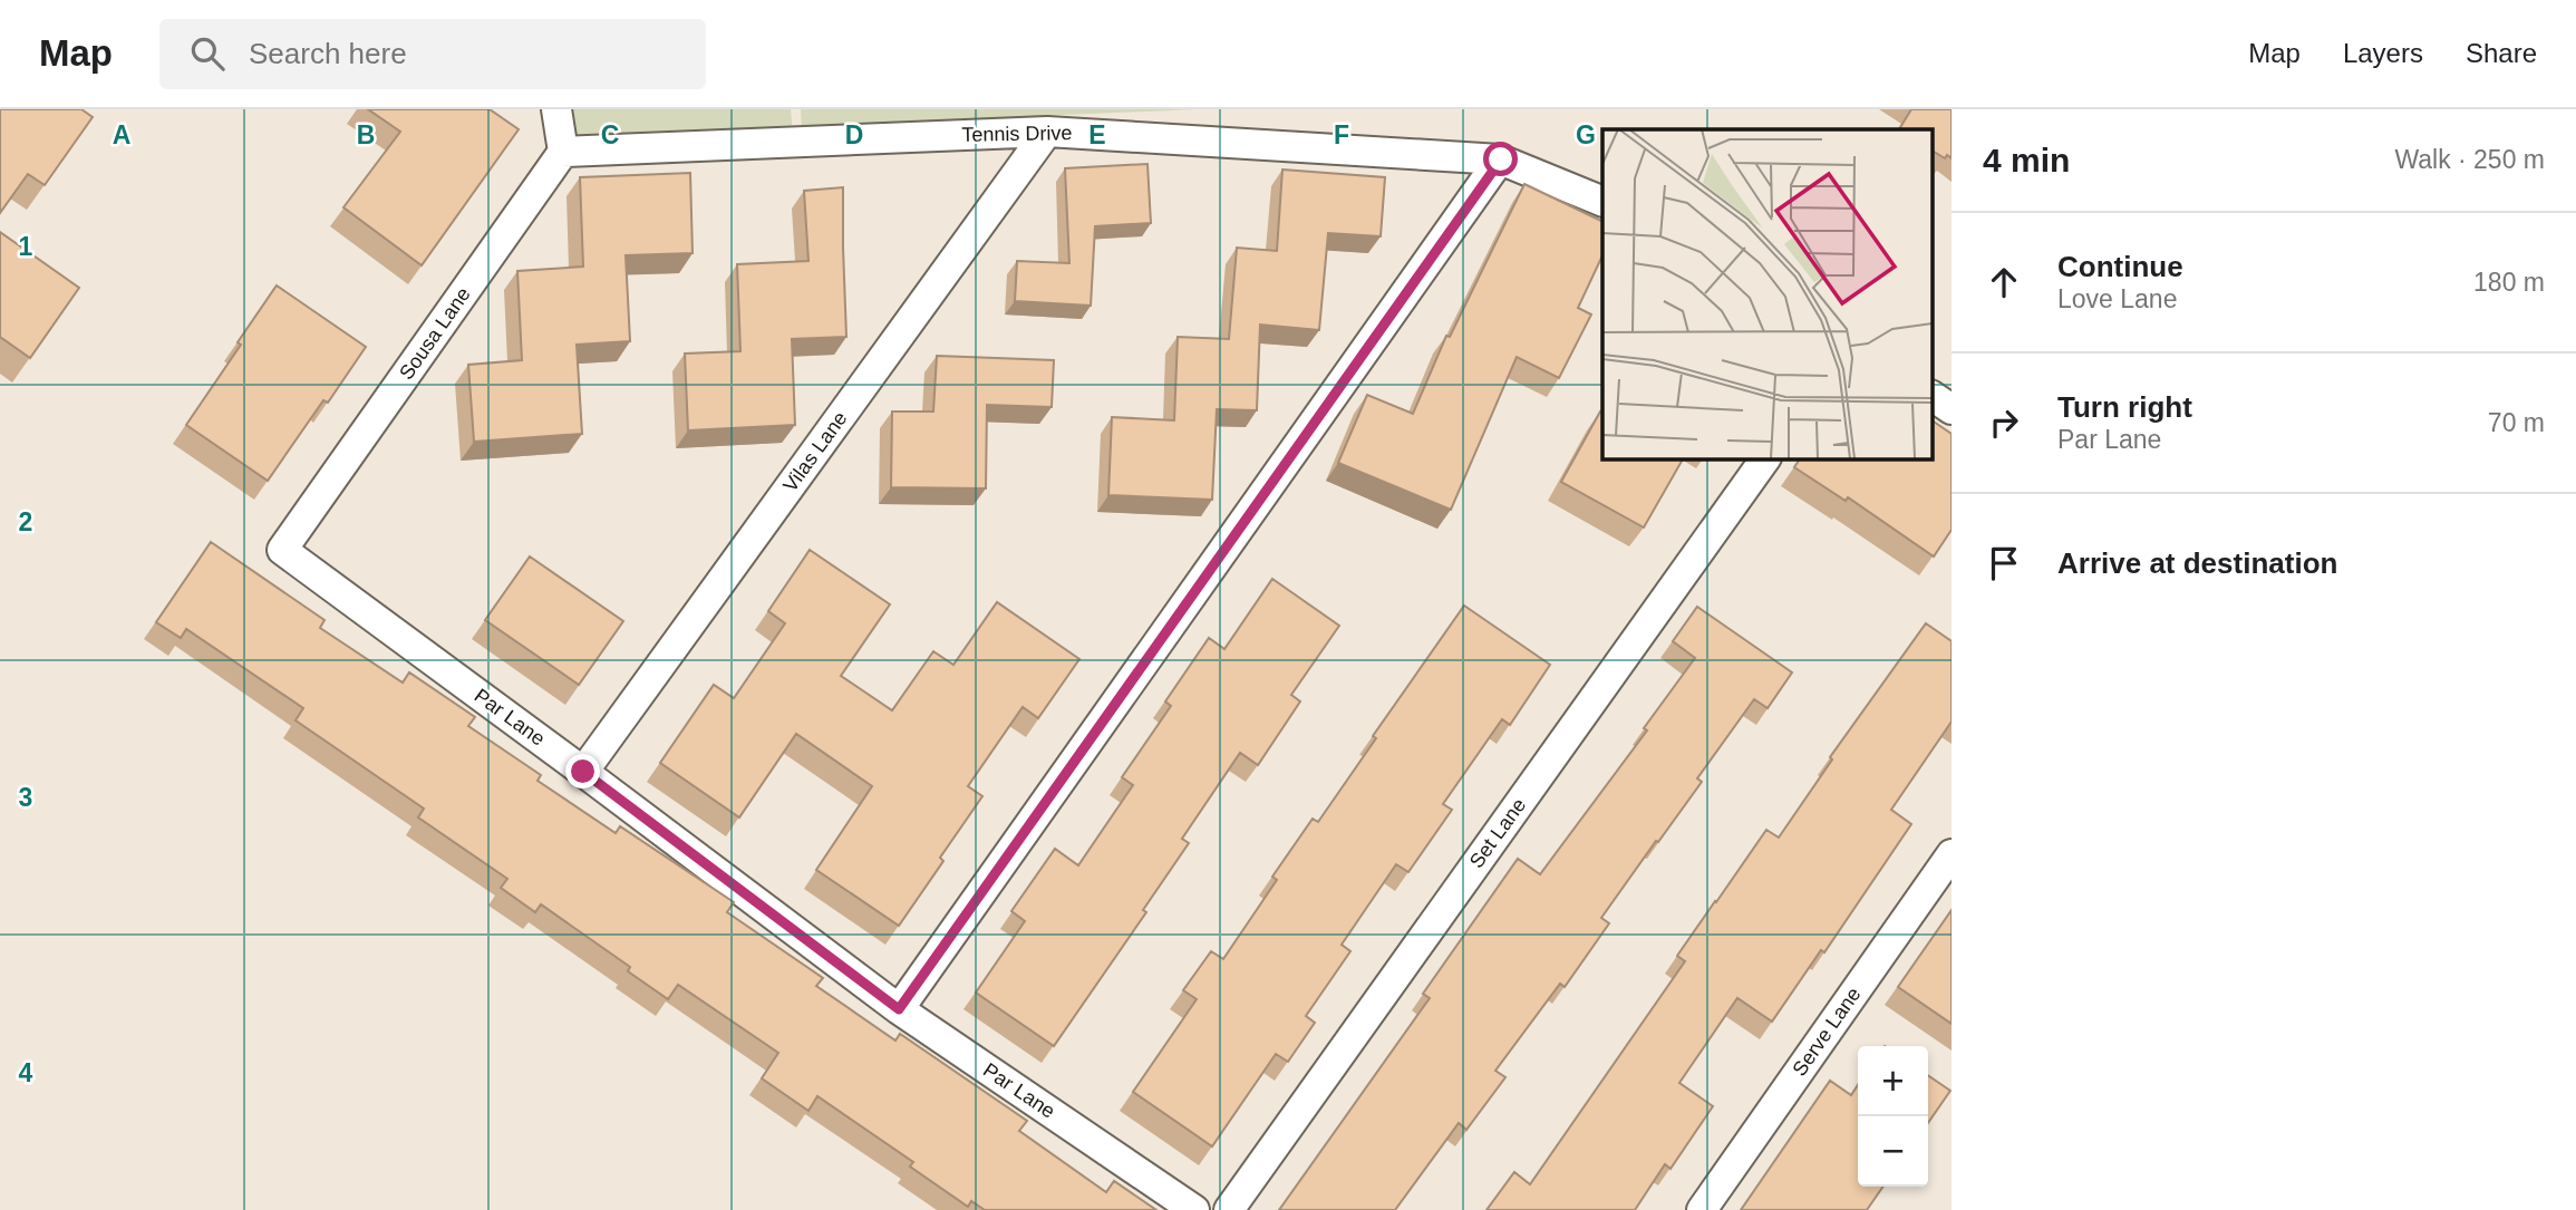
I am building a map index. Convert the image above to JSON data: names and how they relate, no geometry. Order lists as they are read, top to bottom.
{
  "streets": {
    "street": [
      "Tennis Drive",
      "Sousa Lane",
      "Vilas Lane",
      "Par Lane",
      "Set Lane",
      "Serve Lane"
    ]
  },
  "crossings": [
    ["Tennis Drive", "Sousa Lane"],
    ["Tennis Drive", "Vilas Lane"],
    ["Sousa Lane", "Par Lane"],
    ["Vilas Lane", "Par Lane"]
  ],
  "page": {
    "header": "Map",
    "search": "Search here",
    "nav": ["Map", "Layers", "Share"],
    "heading": ["4 min", "Walk · 250 m"],
    "list": [
      ["Continue", "Love Lane", "180 m"],
      ["Turn right", "Par Lane", "70 m"],
      "Arrive at destination"
    ],
    "map_buttons": ["+", "−"]
  },
  "grid": {
    "columns": [
      "A",
      "B",
      "C",
      "D",
      "E",
      "F",
      "G"
    ],
    "rows": [
      "1",
      "2",
      "3",
      "4"
    ]
  }
}
